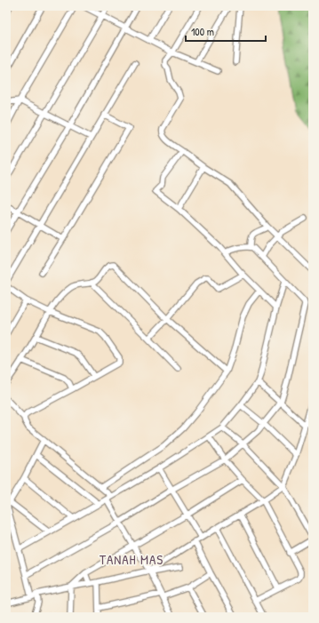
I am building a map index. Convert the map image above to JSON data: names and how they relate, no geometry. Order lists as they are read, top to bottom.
{
  "districts": ["TANAH MAS"],
  "scale_bar": "100 m"
}
